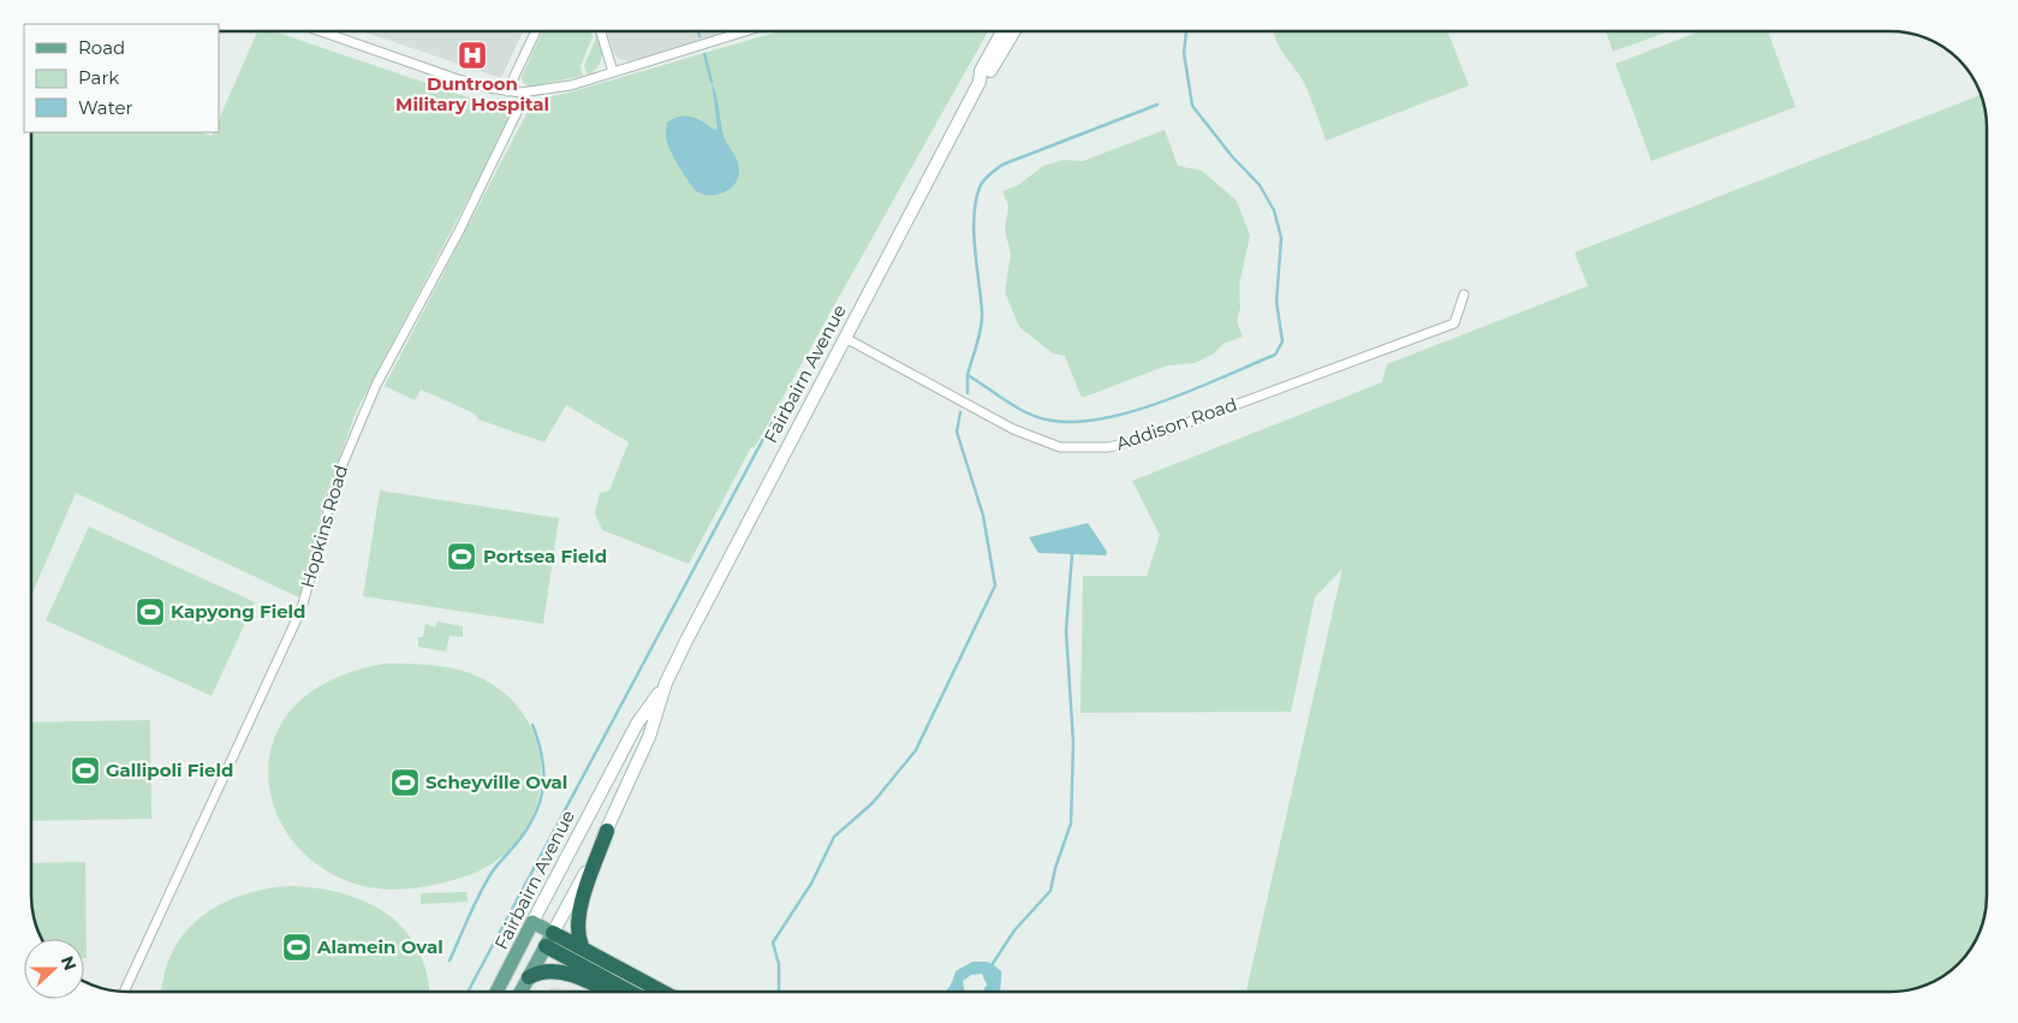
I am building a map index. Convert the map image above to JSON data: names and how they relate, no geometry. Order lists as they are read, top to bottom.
{
  "streets": {
    "main road": ["Fairbairn Avenue"],
    "street": ["Addison Road", "Hopkins Road"]
  },
  "crossings": [
    ["Fairbairn Avenue", "Addison Road"]
  ],
  "places": {
    "hospital": ["Duntroon Military Hospital"],
    "sports": [
      "Portsea Field",
      "Kapyong Field",
      "Gallipoli Field",
      "Scheyville Oval",
      "Alamein Oval"
    ]
  },
  "legend": ["Road", "Park", "Water"],
  "north": "right"
}
